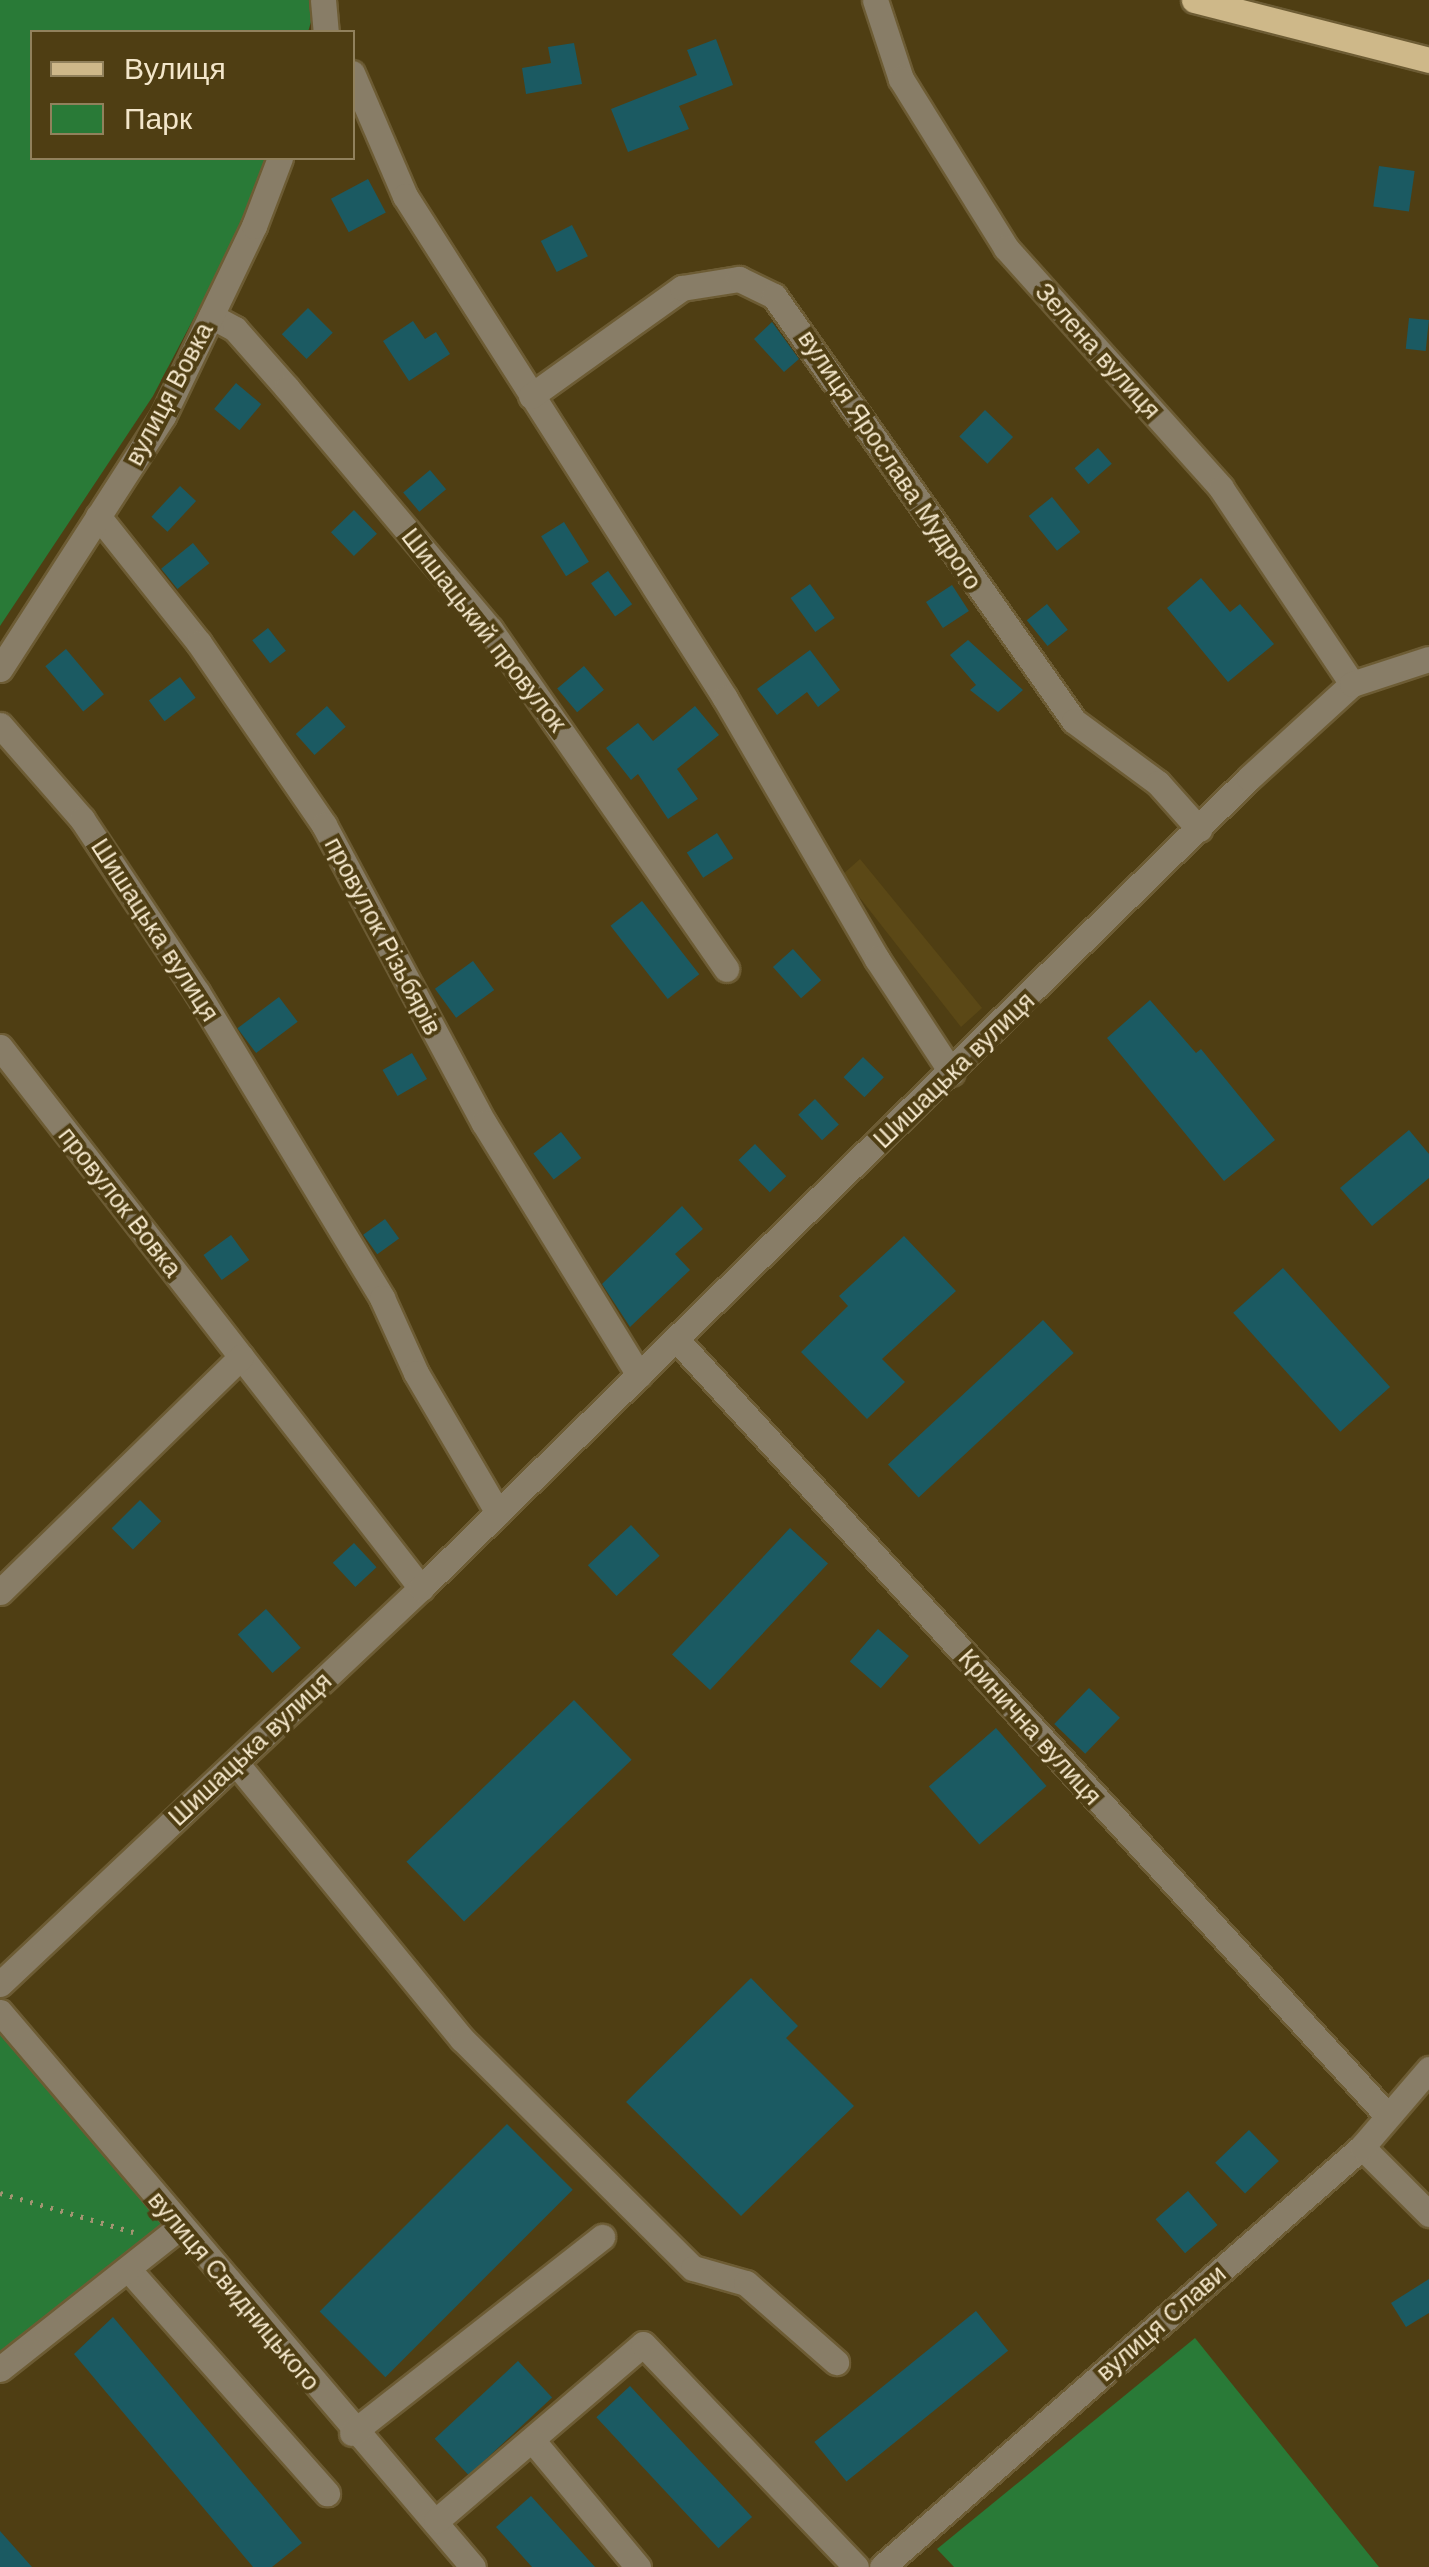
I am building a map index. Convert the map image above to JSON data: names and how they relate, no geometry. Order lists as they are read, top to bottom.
{
  "streets": {
    "street": [
      "Зелена вулиця",
      "вулиця Вовка",
      "вулиця Ярослава Мудрого",
      "Шишацький провулок",
      "Шишацька вулиця",
      "провулок Різьбярів",
      "провулок Вовка",
      "Кринична вулиця",
      "вулиця Свидницького",
      "вулиця Слави"
    ]
  },
  "crossings": [
    ["Зелена вулиця", "Шишацька вулиця"],
    ["вулиця Вовка", "Шишацький провулок"],
    ["вулиця Вовка", "провулок Різьбярів"],
    ["вулиця Ярослава Мудрого", "Шишацька вулиця"],
    ["Шишацька вулиця", "провулок Різьбярів"],
    ["Шишацька вулиця", "провулок Вовка"],
    ["Шишацька вулиця", "Кринична вулиця"],
    ["Кринична вулиця", "вулиця Слави"]
  ],
  "legend": ["Вулиця", "Парк"]
}
